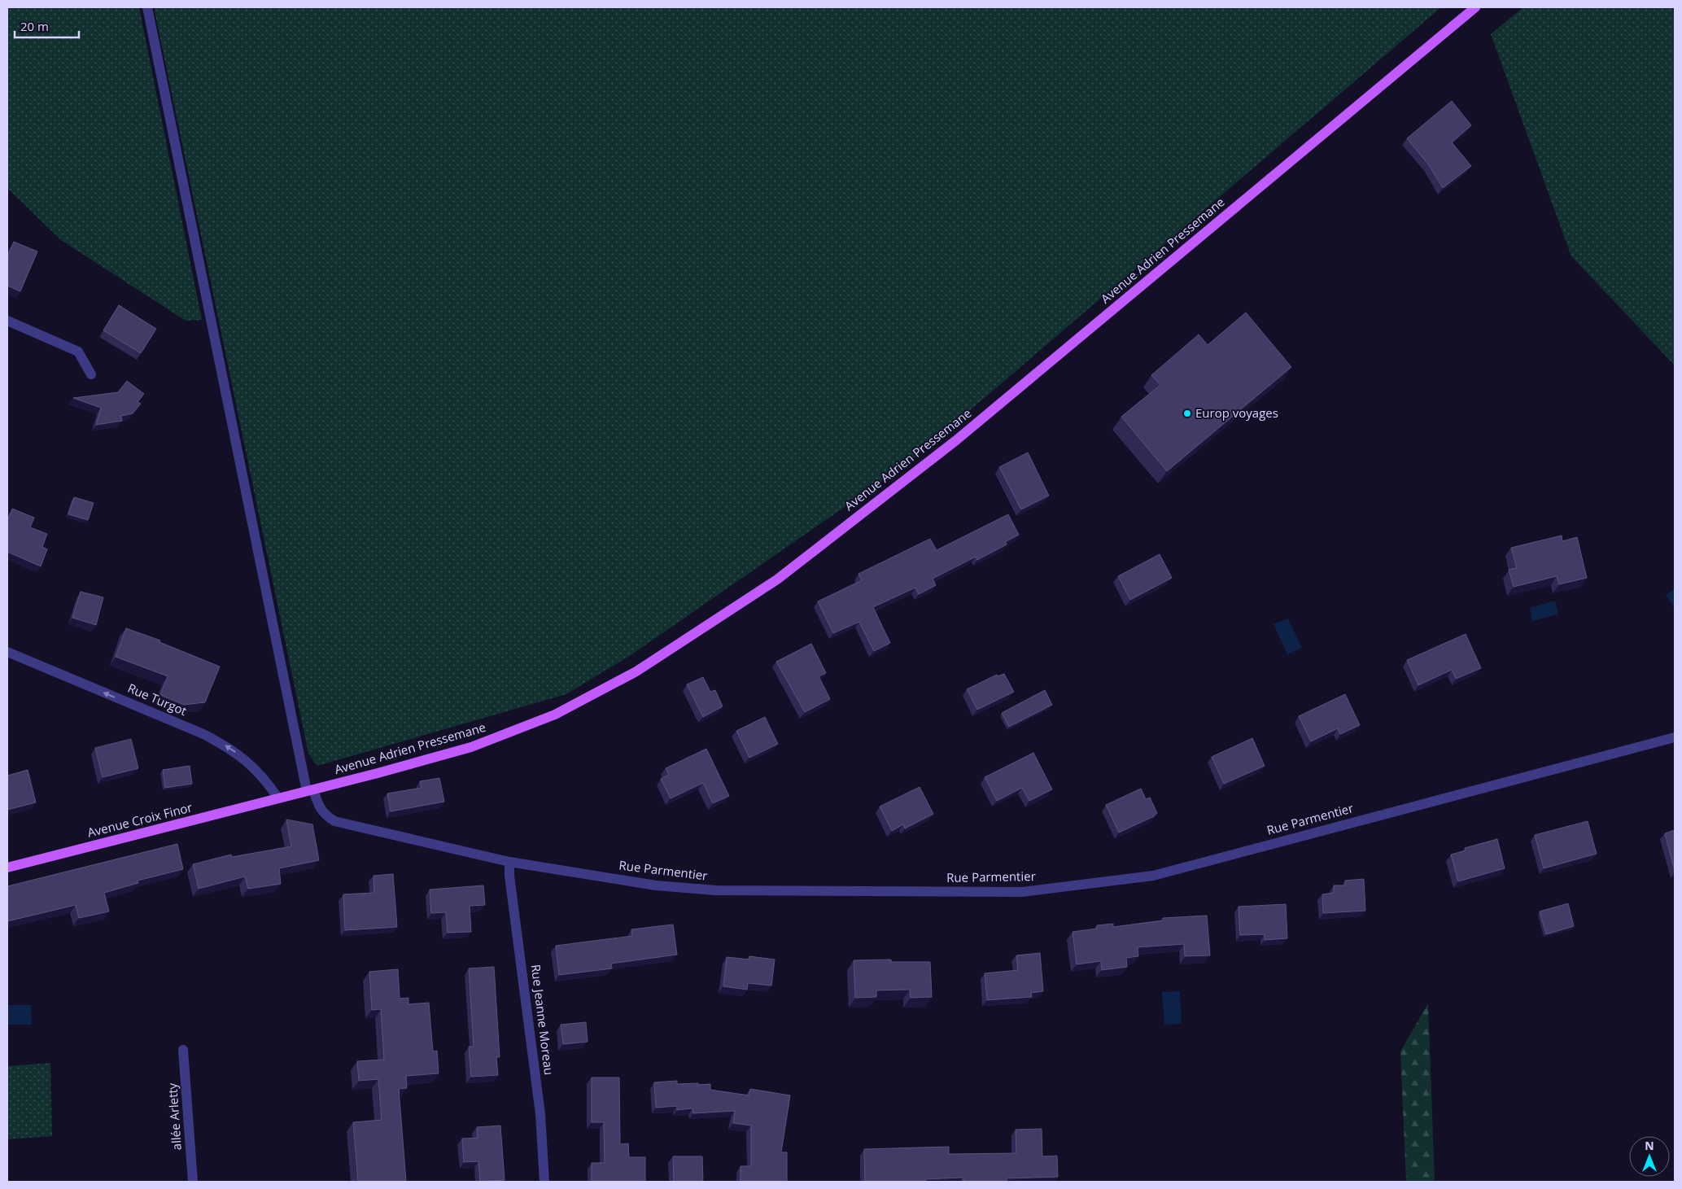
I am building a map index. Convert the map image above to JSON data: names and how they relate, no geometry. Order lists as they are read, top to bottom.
{
  "streets": {
    "main road": ["Avenue Adrien Pressemane", "Avenue Croix Finor"],
    "street": [
      "Rue Turgot",
      "Rue Parmentier",
      "Rue Jeanne Moreau",
      "allée Arletty"
    ]
  },
  "crossings": [
    ["Avenue Adrien Pressemane", "Rue Turgot"],
    ["Avenue Adrien Pressemane", "Rue Parmentier"],
    ["Avenue Adrien Pressemane", "Avenue Croix Finor"],
    ["Rue Turgot", "Avenue Croix Finor"],
    ["Rue Parmentier", "Rue Jeanne Moreau"]
  ],
  "one_way": ["Rue Turgot"],
  "places": ["Europ voyages"],
  "scale_bar": "20 m",
  "north": "top"
}
